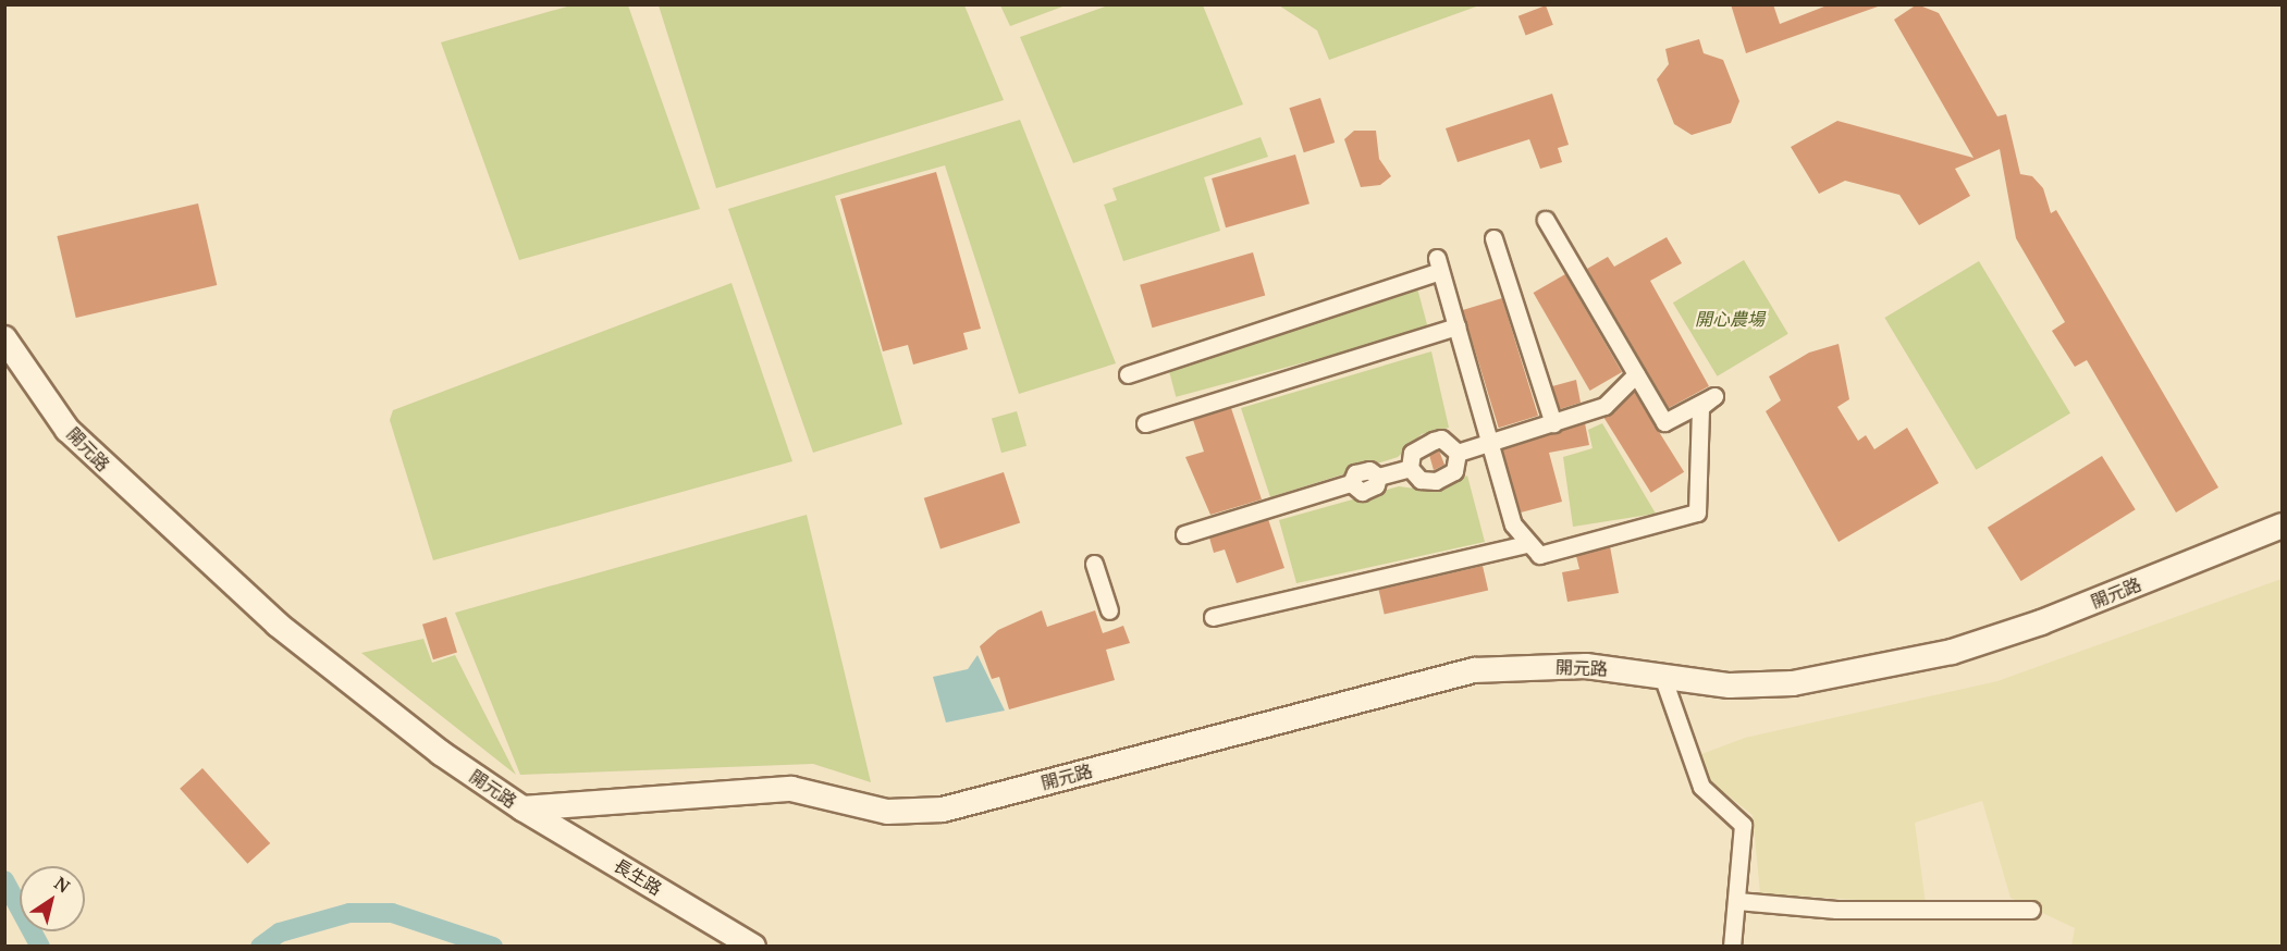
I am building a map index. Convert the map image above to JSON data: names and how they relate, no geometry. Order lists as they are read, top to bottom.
{
  "streets": {
    "street": ["開元路", "長生路"]
  },
  "crossings": [
    ["開元路", "長生路"]
  ],
  "parks": ["開心農場"],
  "north": "top right"
}
